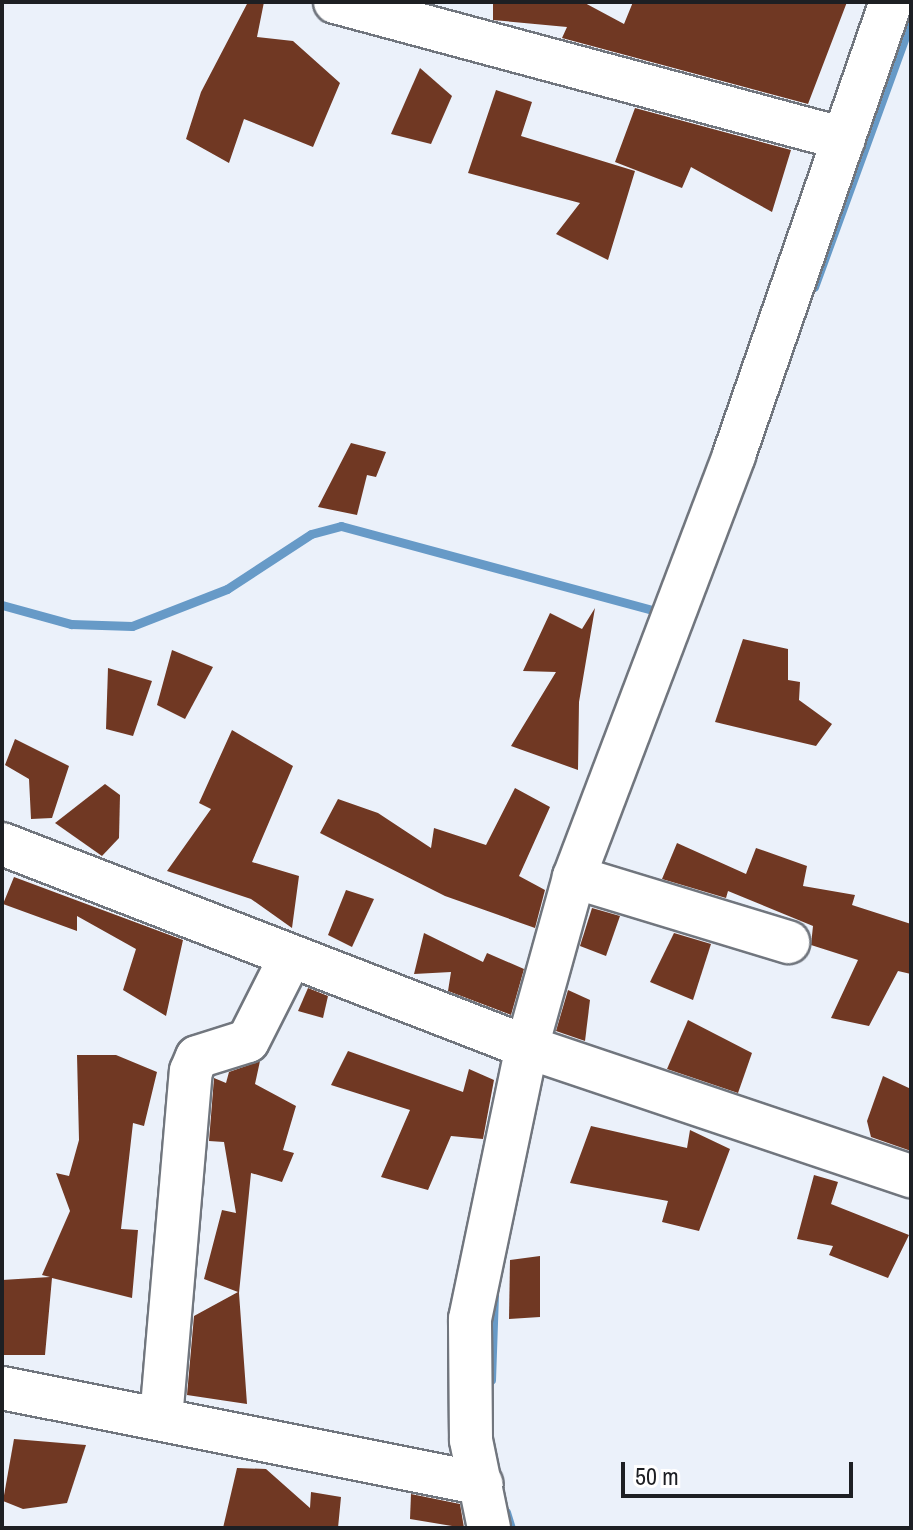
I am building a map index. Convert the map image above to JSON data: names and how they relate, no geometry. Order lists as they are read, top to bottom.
{
  "scale_bar": "50 m"
}
